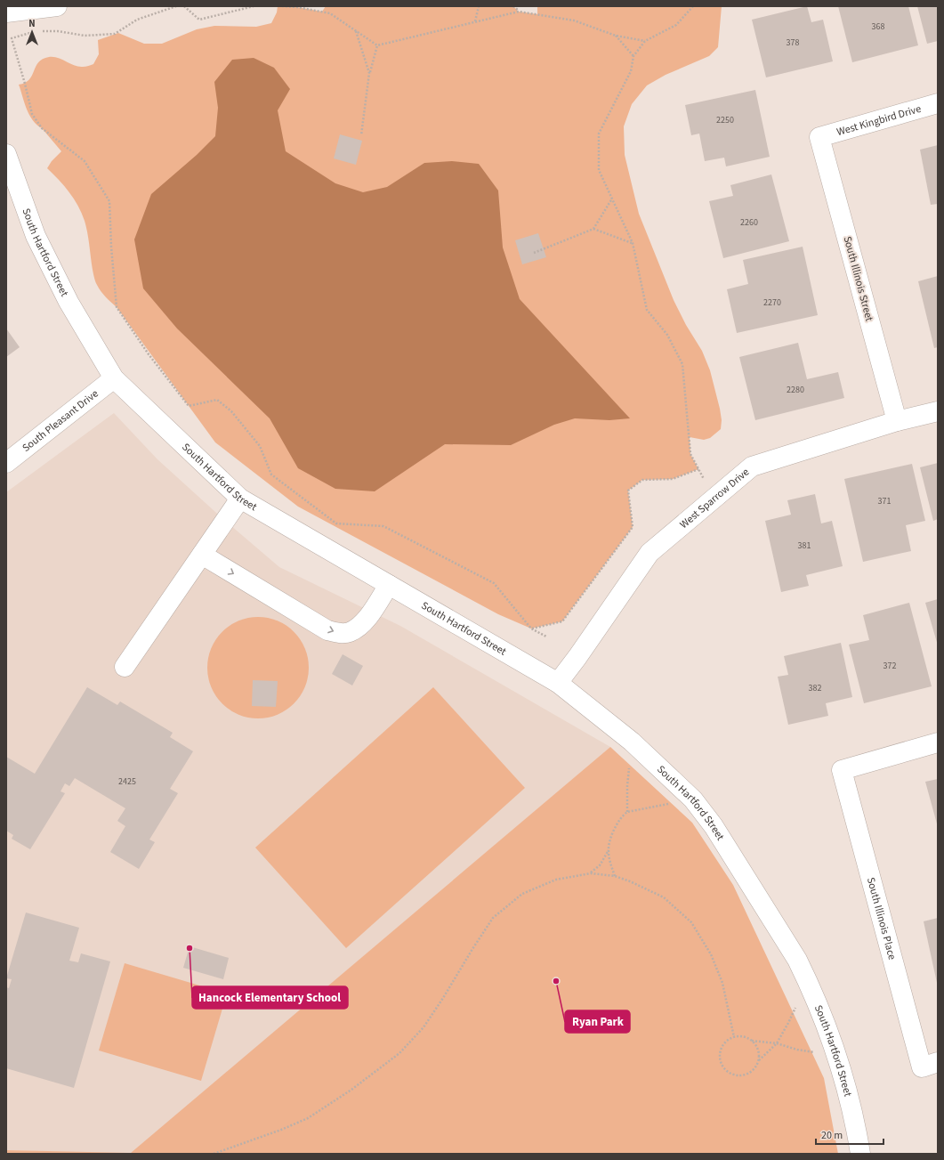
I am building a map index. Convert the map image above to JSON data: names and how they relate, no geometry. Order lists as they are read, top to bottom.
{
  "streets": {
    "street": [
      "West Kingbird Drive",
      "South Hartford Street",
      "South Illinois Street",
      "South Pleasant Drive",
      "West Sparrow Drive",
      "South Illinois Place"
    ]
  },
  "crossings": [
    ["West Kingbird Drive", "South Illinois Street"],
    ["South Hartford Street", "South Pleasant Drive"],
    ["South Hartford Street", "West Sparrow Drive"],
    ["South Illinois Street", "West Sparrow Drive"]
  ],
  "places": ["Hancock Elementary School", "Ryan Park"],
  "house_numbers": [
    "368",
    "378",
    "2250",
    "2260",
    "2270",
    "2280",
    "371",
    "381",
    "372",
    "382",
    "2425"
  ],
  "scale_bar": "20 m",
  "north": "top"
}
